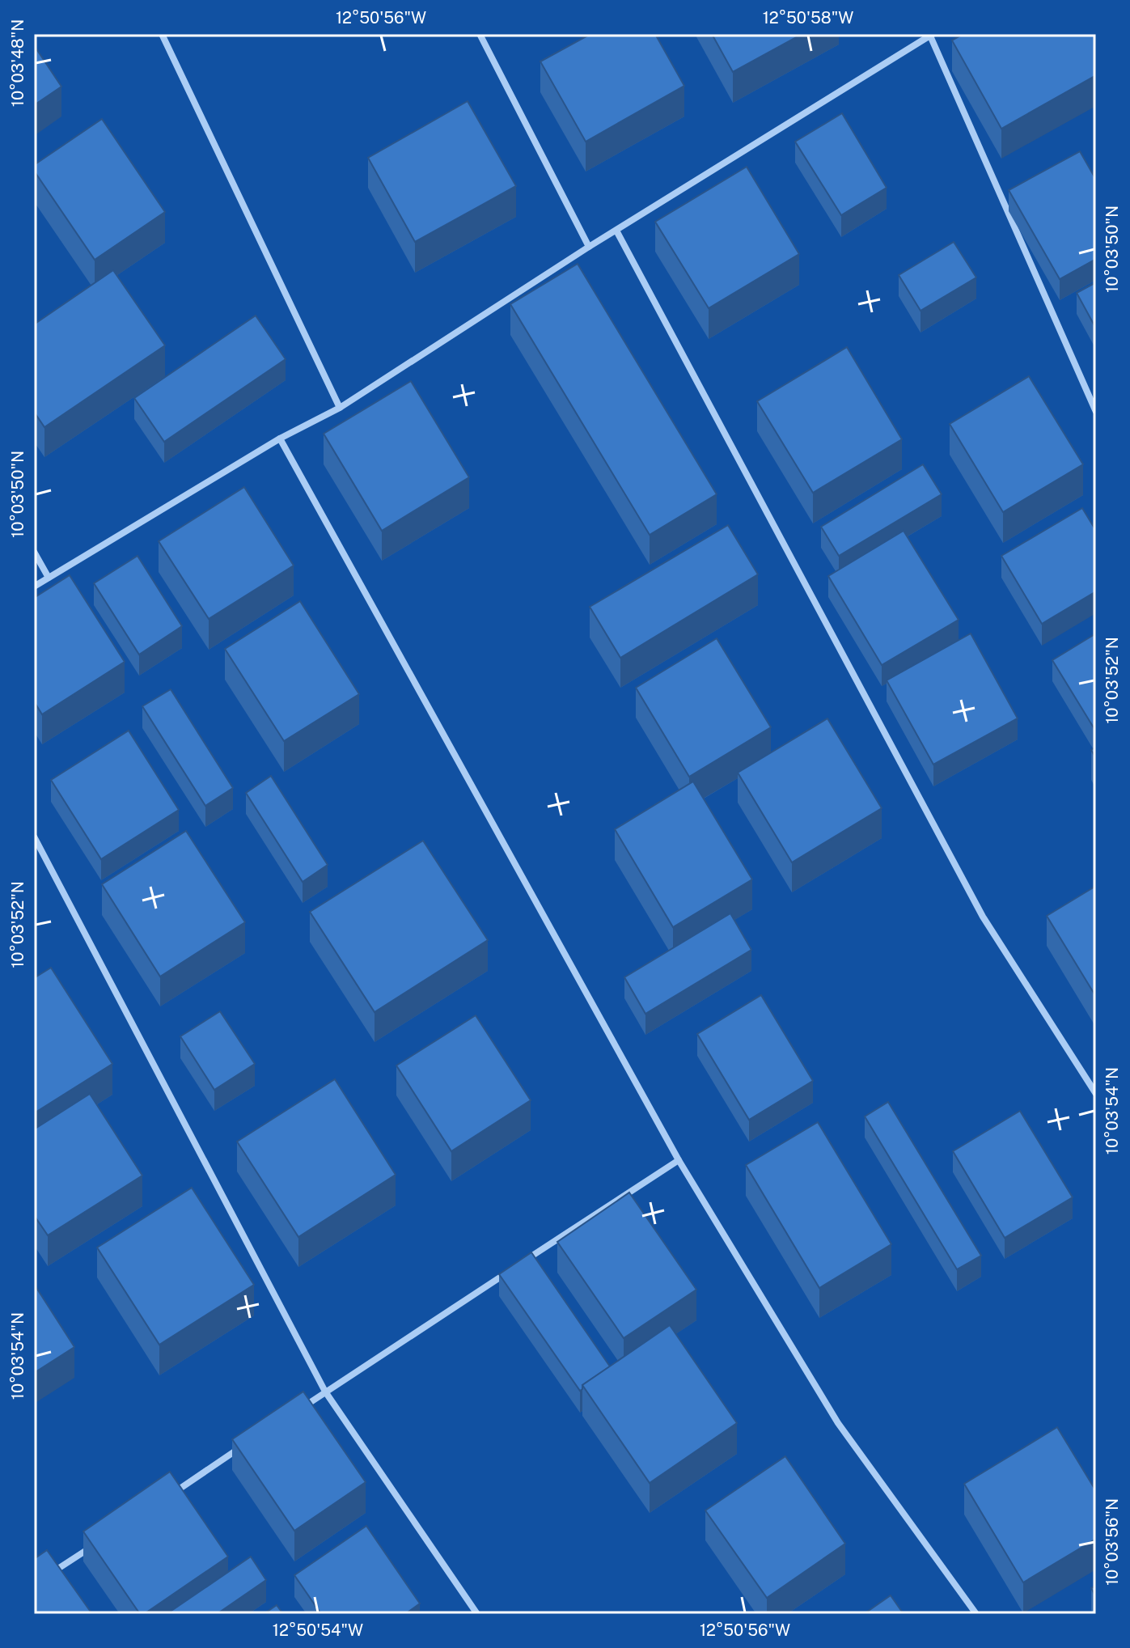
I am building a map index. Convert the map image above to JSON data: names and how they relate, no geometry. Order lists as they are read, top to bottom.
{
  "coordinates": [
    "12°50'56\"W",
    "12°50'58\"W",
    "10°03'48\"N",
    "10°03'50\"N",
    "10°03'52\"N",
    "10°03'54\"N",
    "10°03'56\"N",
    "12°50'54\"W"
  ]
}
